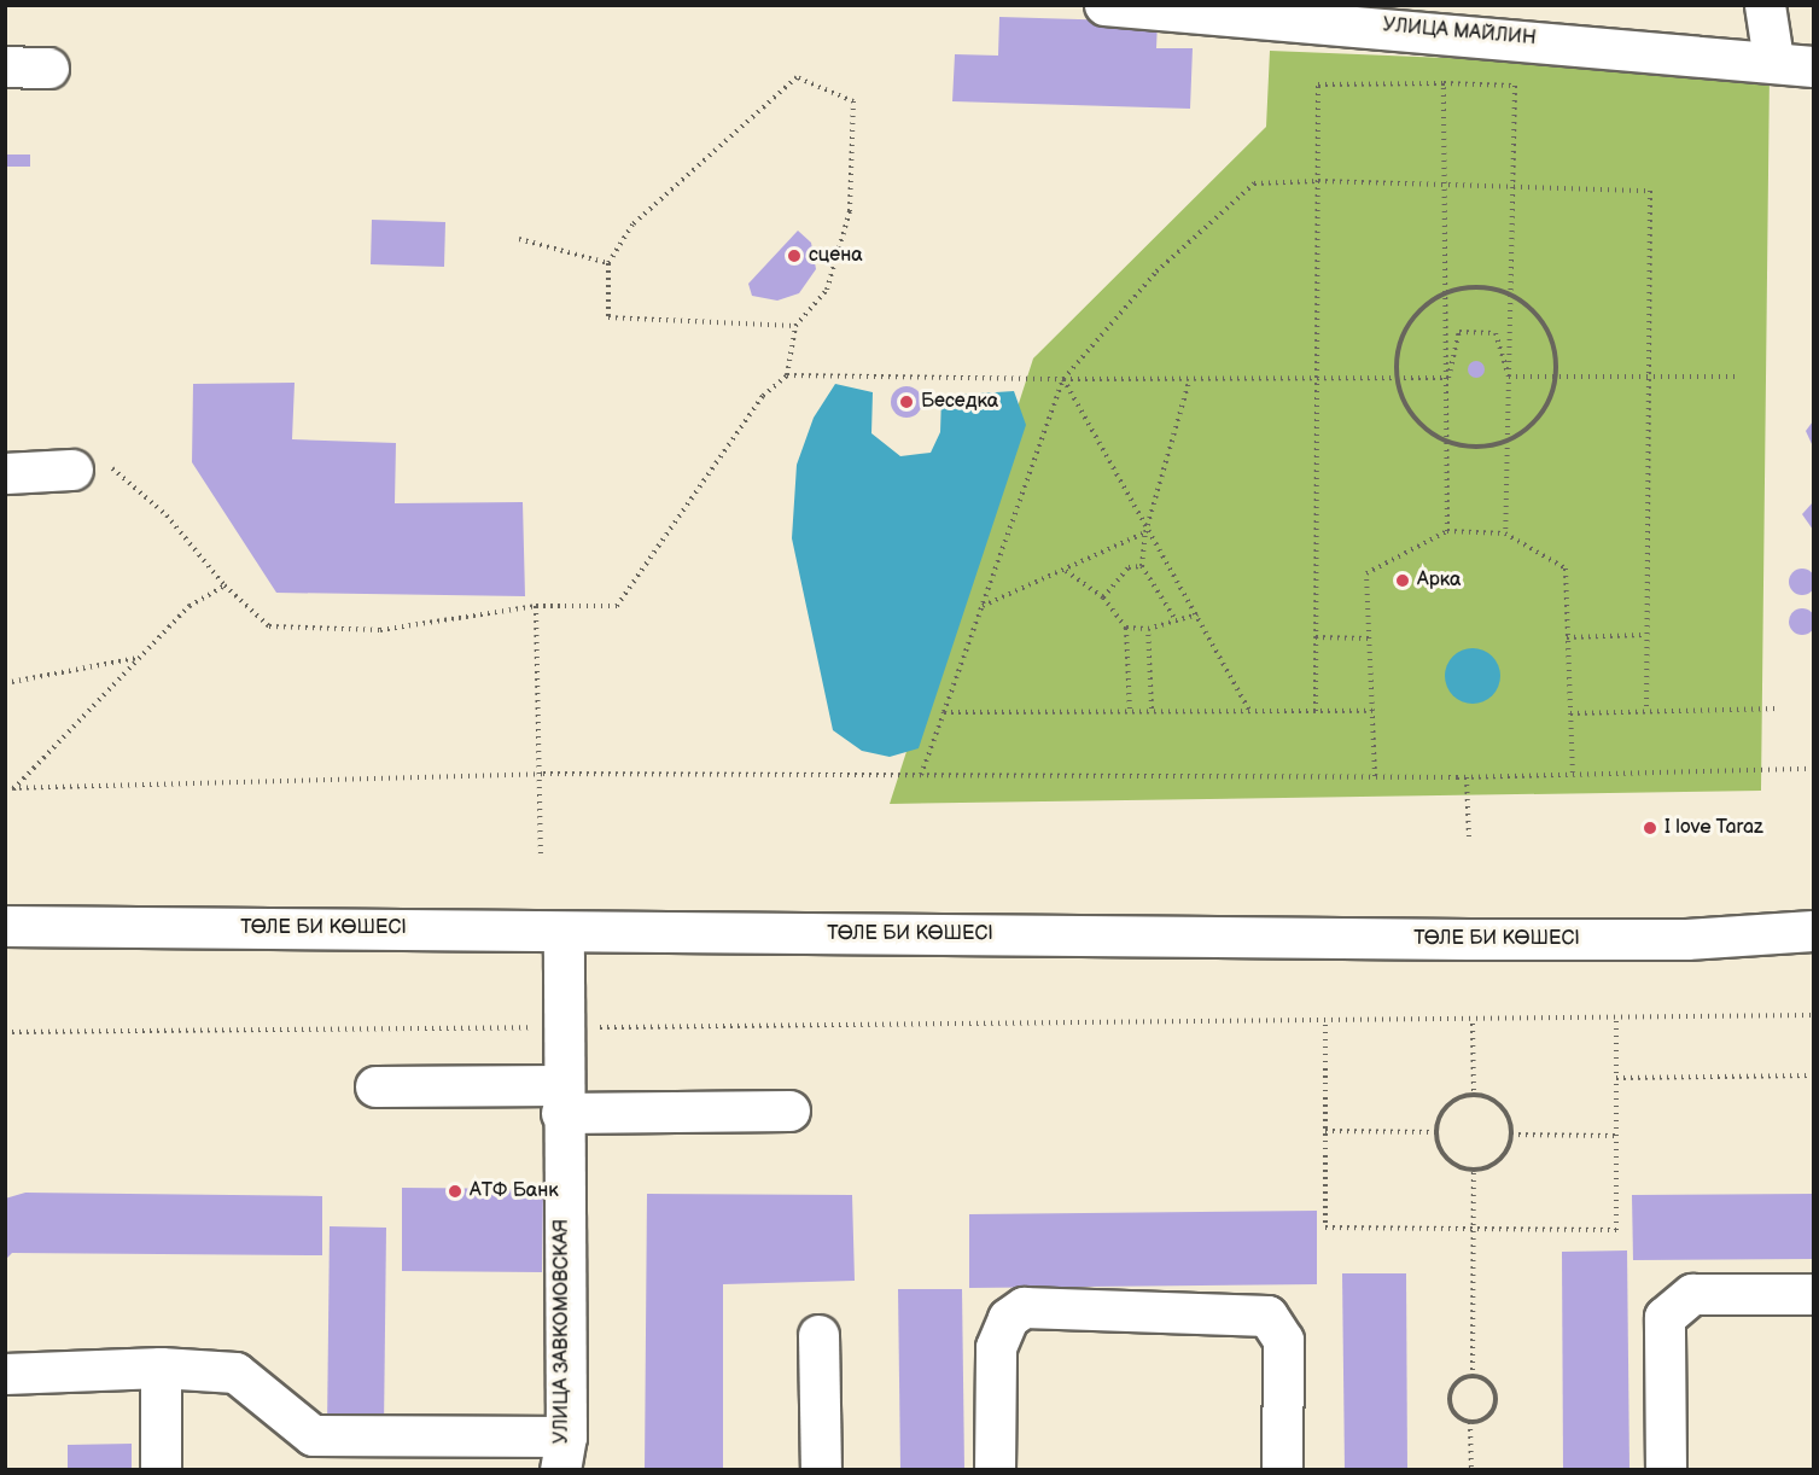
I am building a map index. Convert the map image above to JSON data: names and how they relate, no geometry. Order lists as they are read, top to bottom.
{
  "streets": {
    "main road": ["УЛИЦА МАЙЛИН", "ТӨЛЕ БИ КӨШЕСІ", "УЛИЦА ЗАВКОМОВСКАЯ"]
  },
  "crossings": [
    ["ТӨЛЕ БИ КӨШЕСІ", "УЛИЦА ЗАВКОМОВСКАЯ"]
  ],
  "places": [
    "сцена",
    "Беседка",
    "Арка",
    "I love Taraz",
    "АТФ Банк"
  ]
}
